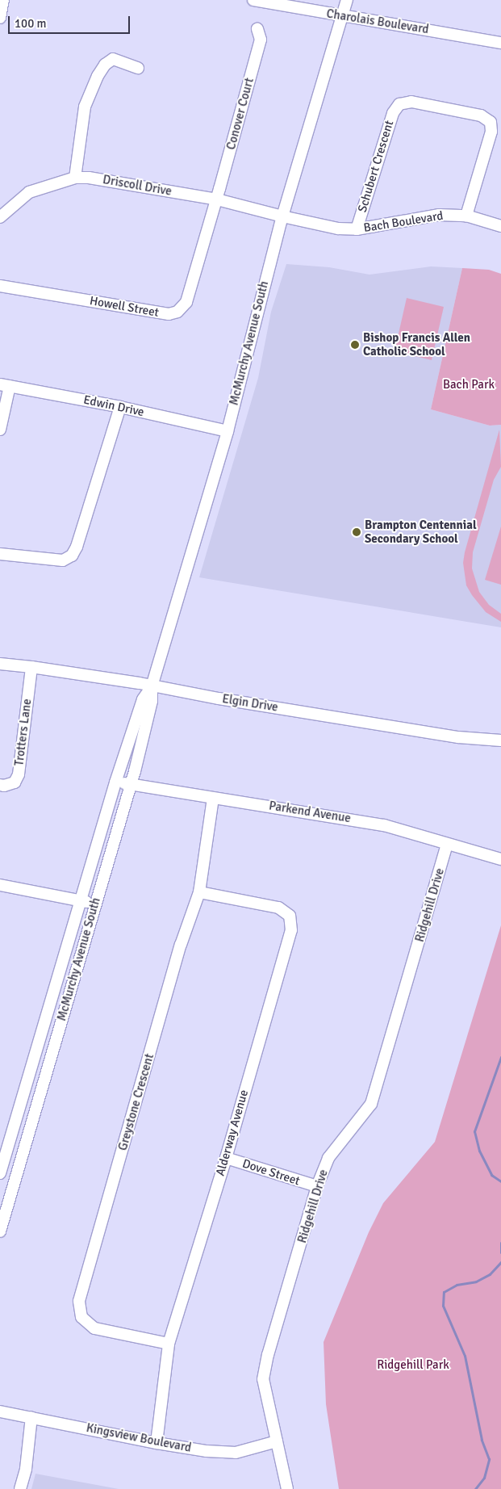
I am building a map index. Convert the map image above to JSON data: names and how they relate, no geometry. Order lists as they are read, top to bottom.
{
  "streets": {
    "street": [
      "Charolais Boulevard",
      "Conover Court",
      "Schubert Crescent",
      "Driscoll Drive",
      "Bach Boulevard",
      "Howell Street",
      "McMurchy Avenue South",
      "Edwin Drive",
      "Elgin Drive",
      "Trotters Lane",
      "Parkend Avenue",
      "Ridgehill Drive",
      "Greystone Crescent",
      "Alderway Avenue",
      "Dove Street",
      "Kingsview Boulevard"
    ]
  },
  "crossings": [
    ["Charolais Boulevard", "McMurchy Avenue South"],
    ["Conover Court", "Driscoll Drive"],
    ["Conover Court", "Howell Street"],
    ["Schubert Crescent", "Bach Boulevard"],
    ["Driscoll Drive", "Bach Boulevard"],
    ["Driscoll Drive", "Howell Street"],
    ["Driscoll Drive", "McMurchy Avenue South"],
    ["Bach Boulevard", "McMurchy Avenue South"],
    ["McMurchy Avenue South", "Edwin Drive"],
    ["McMurchy Avenue South", "Elgin Drive"],
    ["McMurchy Avenue South", "Parkend Avenue"],
    ["Elgin Drive", "Trotters Lane"],
    ["Parkend Avenue", "Ridgehill Drive"],
    ["Parkend Avenue", "Greystone Crescent"],
    ["Ridgehill Drive", "Dove Street"],
    ["Ridgehill Drive", "Kingsview Boulevard"],
    ["Greystone Crescent", "Alderway Avenue"],
    ["Alderway Avenue", "Dove Street"],
    ["Alderway Avenue", "Kingsview Boulevard"]
  ],
  "parks": ["Bach Park", "Ridgehill Park"],
  "places": ["Bishop Francis Allen Catholic School", "Brampton Centennial Secondary School"],
  "scale_bar": "100 m"
}
